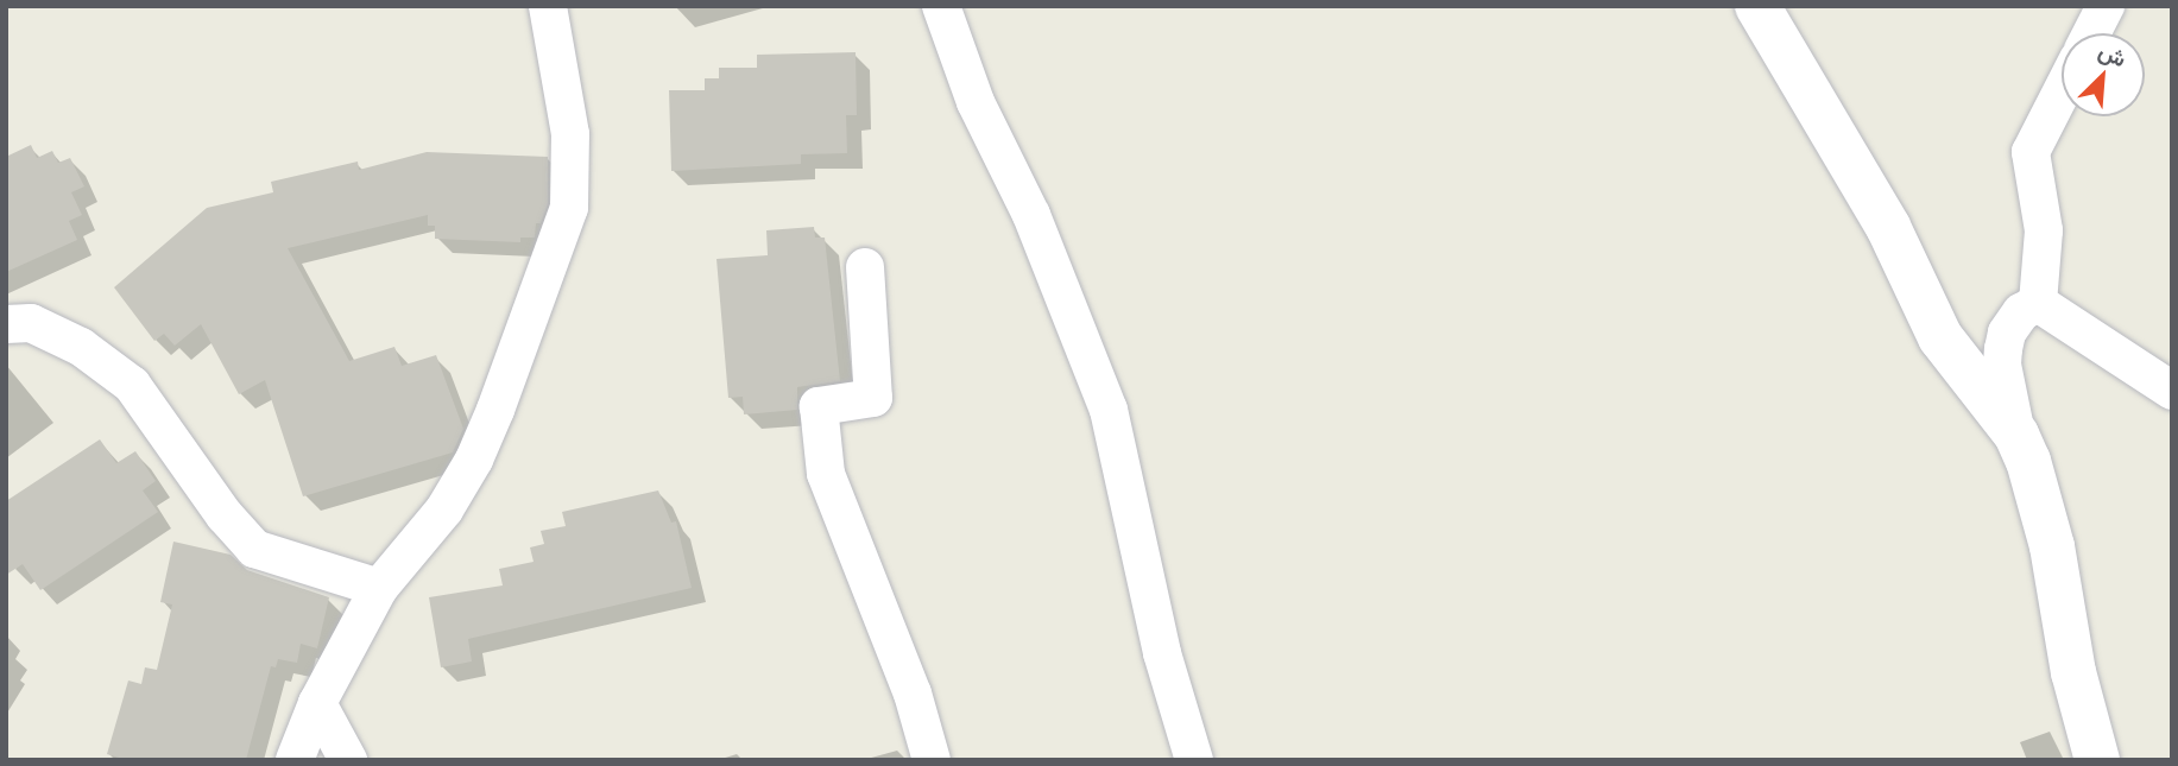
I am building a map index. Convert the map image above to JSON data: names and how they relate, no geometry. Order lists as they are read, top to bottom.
{
  "north": "top right"
}
